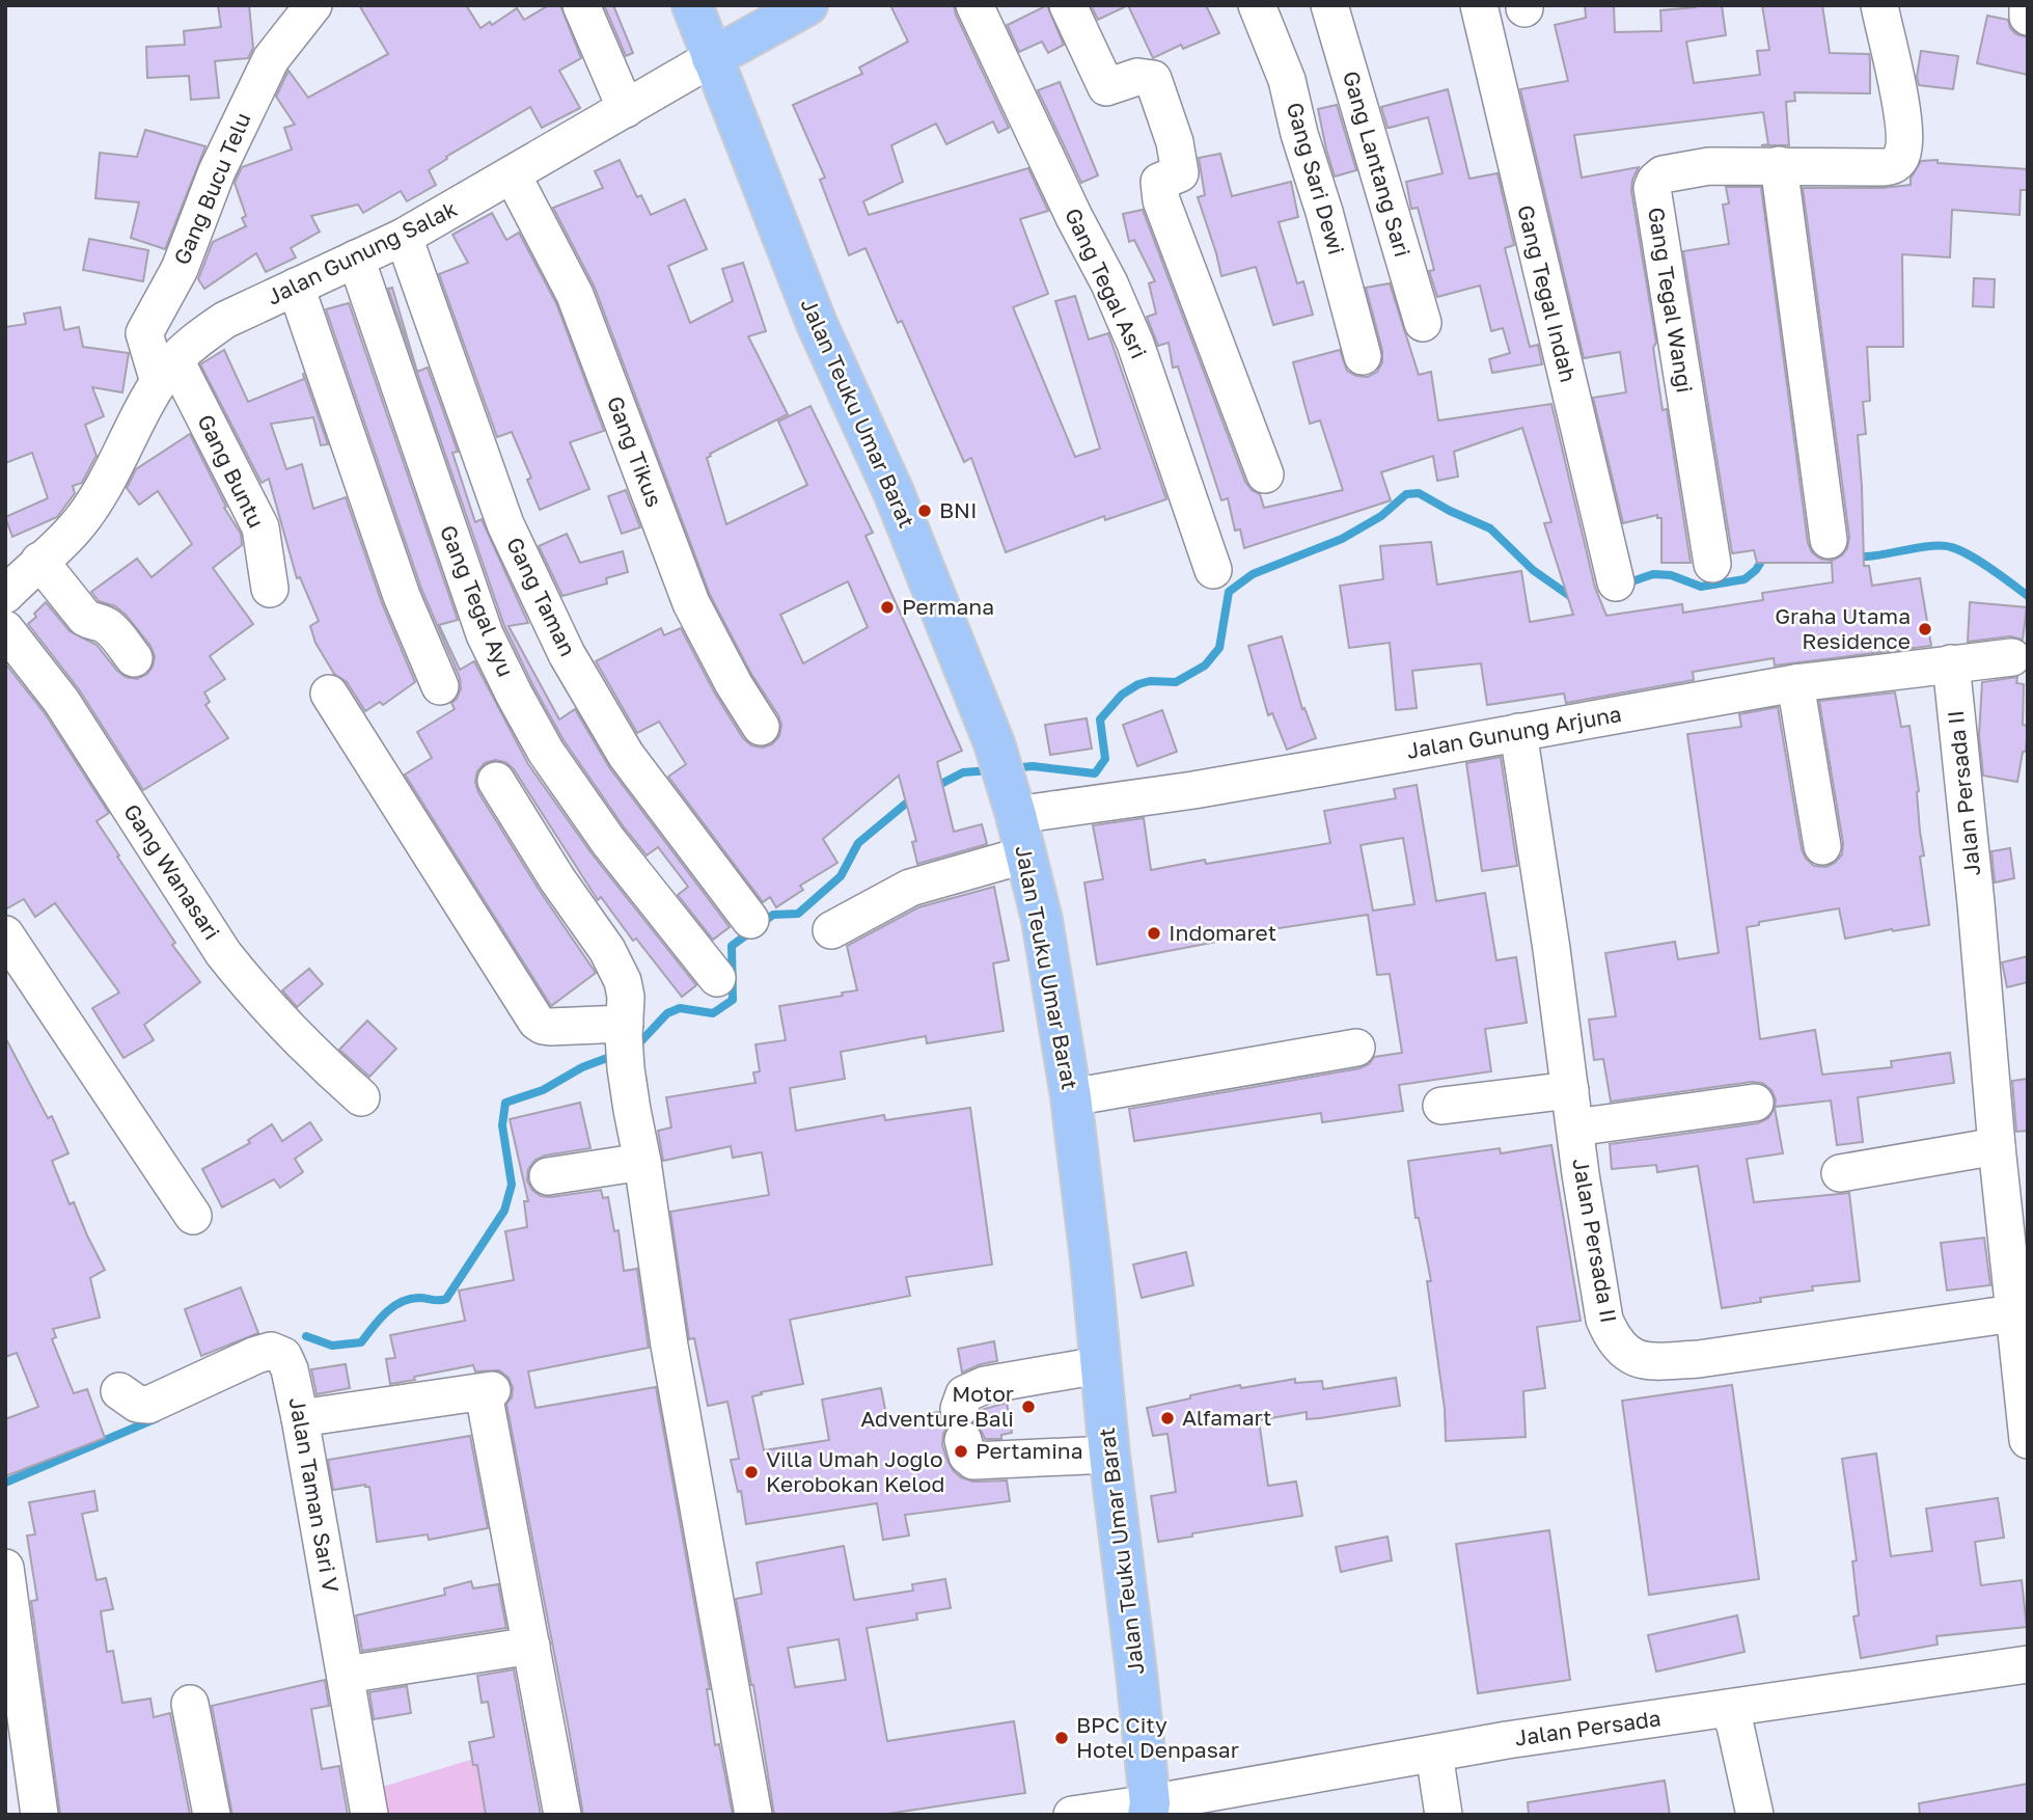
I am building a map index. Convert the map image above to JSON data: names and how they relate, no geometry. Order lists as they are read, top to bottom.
{
  "streets": {
    "main road": ["Jalan Gunung Salak", "Jalan Teuku Umar Barat"],
    "street": [
      "Gang Lantang Sari",
      "Gang Sari Dewi",
      "Gang Bucu Telu",
      "Gang Tegal Asri",
      "Gang Tegal Indah",
      "Gang Tegal Wangi",
      "Gang Tikus",
      "Gang Buntu",
      "Gang Taman",
      "Gang Tegal Ayu",
      "Jalan Gunung Arjuna",
      "Jalan Persada II",
      "Gang Wanasari",
      "Jalan Taman Sari V",
      "Jalan Persada"
    ]
  },
  "crossings": [
    ["Gang Bucu Telu", "Jalan Gunung Salak"],
    ["Gang Bucu Telu", "Gang Buntu"],
    ["Jalan Gunung Salak", "Jalan Teuku Umar Barat"],
    ["Jalan Gunung Salak", "Gang Tikus"],
    ["Jalan Gunung Salak", "Gang Buntu"],
    ["Jalan Gunung Salak", "Gang Taman"],
    ["Jalan Gunung Salak", "Gang Tegal Ayu"],
    ["Jalan Teuku Umar Barat", "Jalan Gunung Arjuna"],
    ["Jalan Teuku Umar Barat", "Jalan Persada"],
    ["Jalan Gunung Arjuna", "Jalan Persada II"]
  ],
  "places": [
    "BNI",
    "Permana",
    "Graha Utama Residence",
    "Indomaret",
    "Motor Adventure Bali",
    "Alfamart",
    "Pertamina",
    "Villa Umah Joglo Kerobokan Kelod",
    "BPC City Hotel Denpasar"
  ]
}
